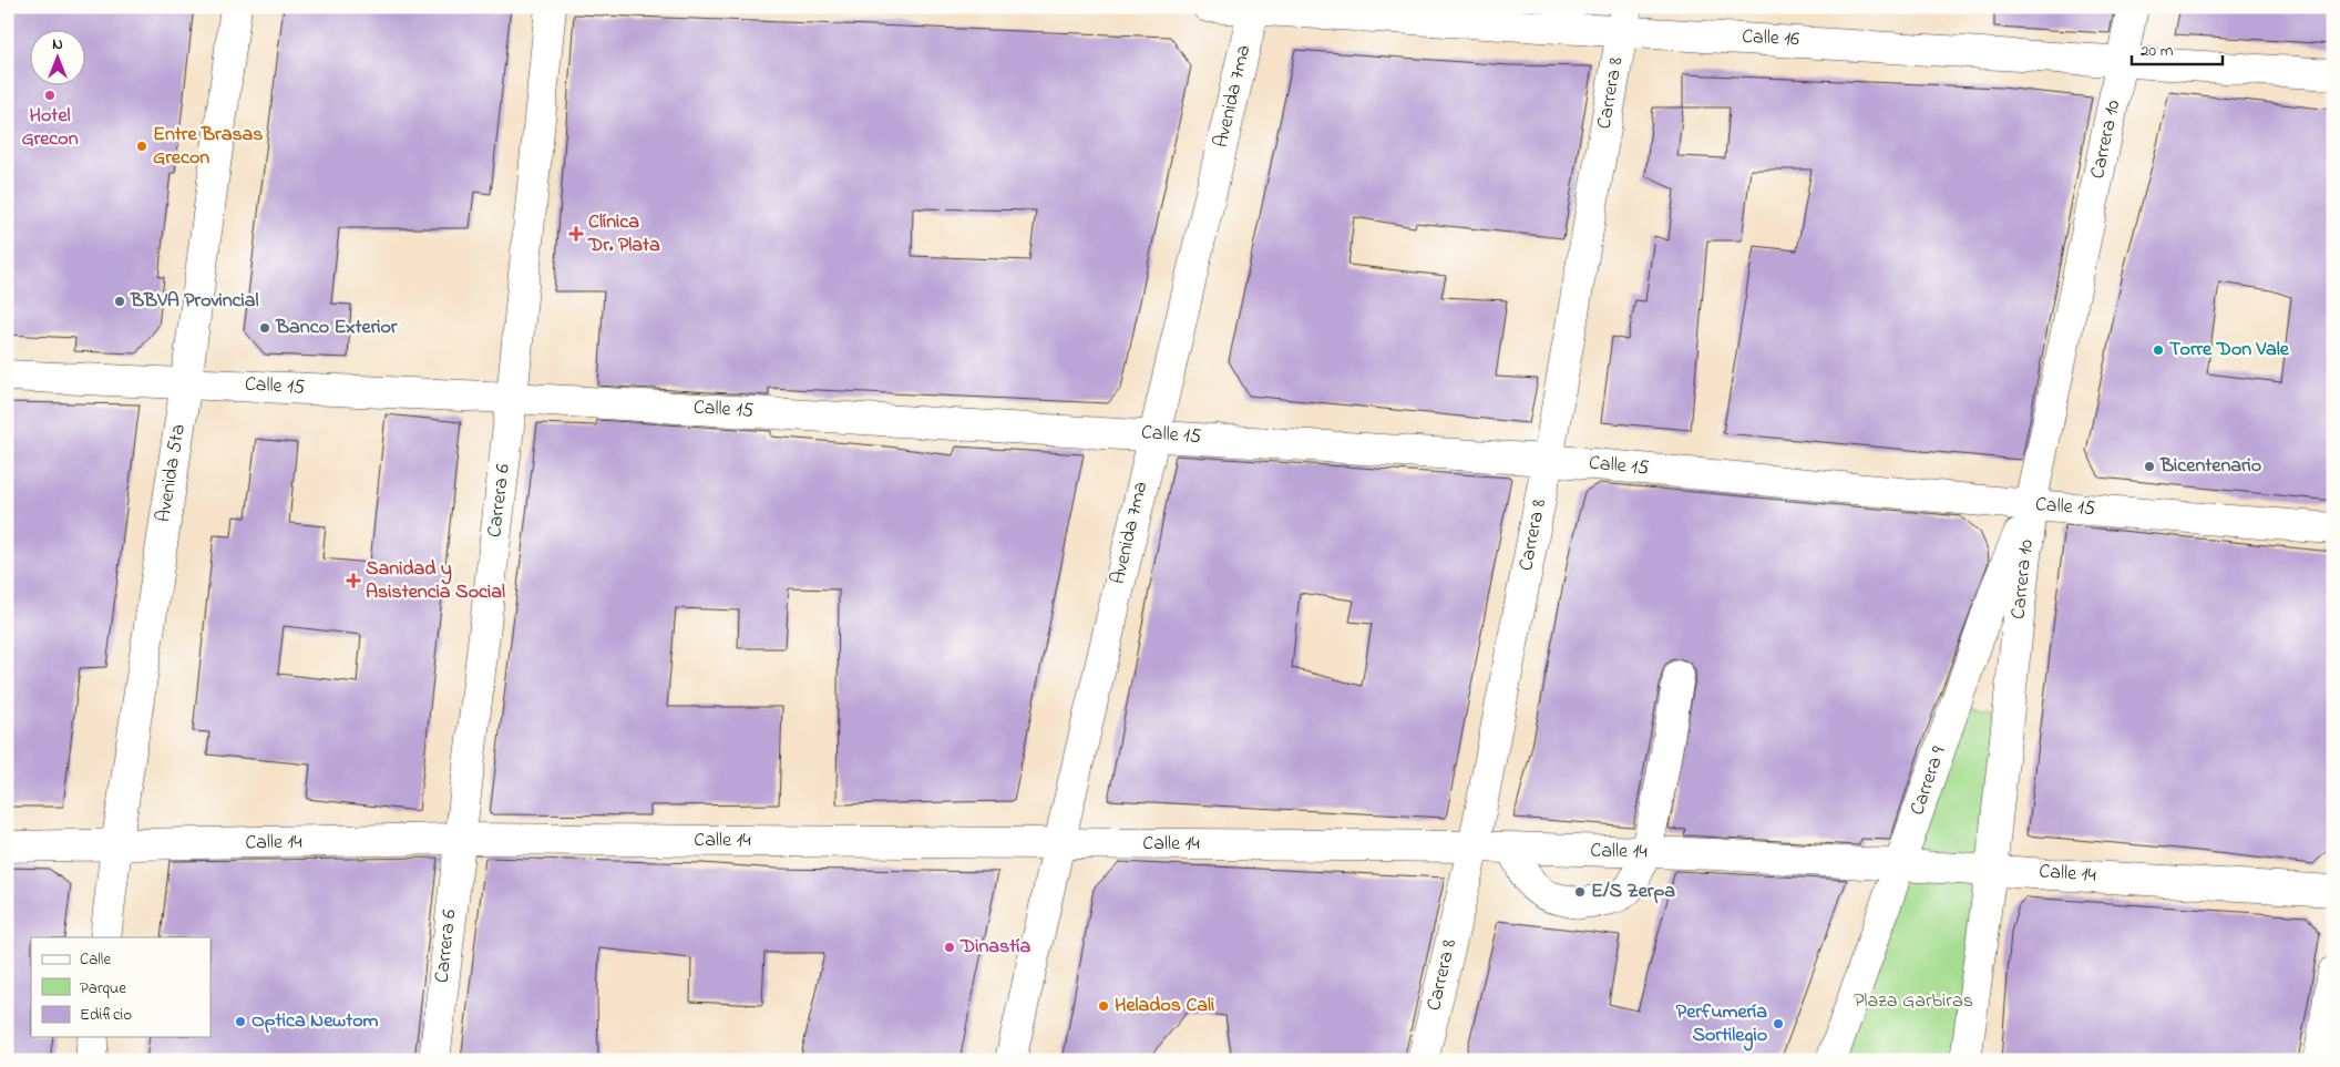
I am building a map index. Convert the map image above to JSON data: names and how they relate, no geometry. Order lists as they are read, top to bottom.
{
  "streets": {
    "street": [
      "Calle 16",
      "Carrera 8",
      "Avenida 7ma",
      "Carrera 10",
      "Calle 15",
      "Avenida 5ta",
      "Carrera 6",
      "Carrera 9",
      "Calle 14"
    ]
  },
  "crossings": [
    ["Calle 16", "Carrera 8"],
    ["Calle 16", "Avenida 7ma"],
    ["Calle 16", "Carrera 10"],
    ["Carrera 8", "Calle 15"],
    ["Carrera 8", "Calle 14"],
    ["Avenida 7ma", "Calle 15"],
    ["Avenida 7ma", "Calle 14"],
    ["Carrera 10", "Calle 15"],
    ["Carrera 10", "Carrera 9"],
    ["Carrera 10", "Calle 14"],
    ["Calle 15", "Avenida 5ta"],
    ["Calle 15", "Carrera 6"],
    ["Calle 15", "Carrera 9"],
    ["Avenida 5ta", "Calle 14"],
    ["Carrera 6", "Calle 14"],
    ["Carrera 9", "Calle 14"]
  ],
  "parks": ["Plaza Garbiras"],
  "places": {
    "other": [
      "Hotel Grecon",
      "Entre Brasas Grecon",
      "BBVA Provincial",
      "Banco Exterior",
      "Torre Don Vale",
      "Bicentenario",
      "E/S Zerpa",
      "Dinastía",
      "Helados Cali",
      "Optica Newtom",
      "Perfumería Sortilegio"
    ],
    "health": ["Clínica Dr. Plata", "Sanidad y Asistencia Social"]
  },
  "legend": ["Calle", "Parque", "Edificio"],
  "scale_bar": "20 m",
  "north": "top"
}
